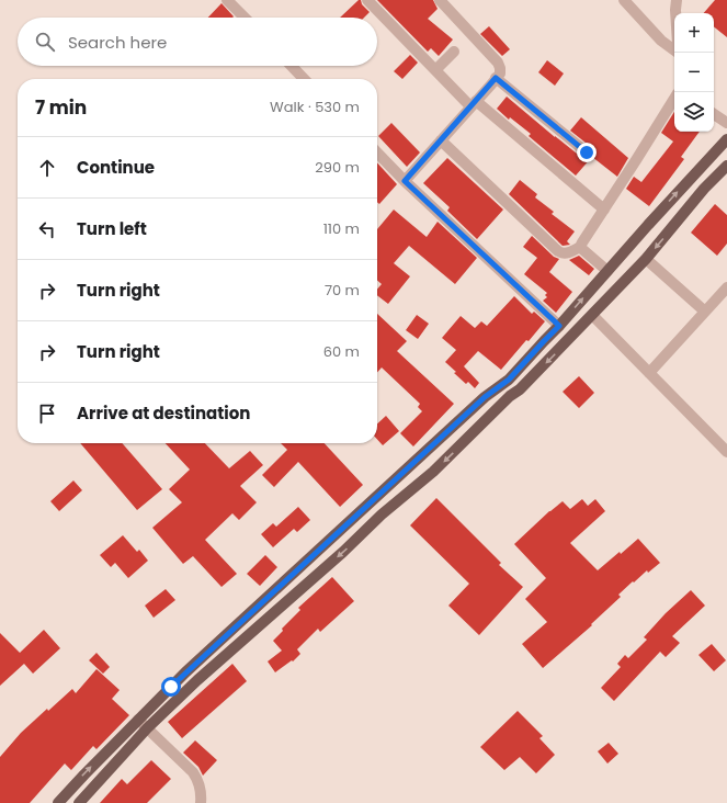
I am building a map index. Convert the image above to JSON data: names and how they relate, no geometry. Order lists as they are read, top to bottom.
{
  "page": {
    "map_buttons": ["+", "−"],
    "search": "Search here",
    "heading": ["7 min", "Walk · 530 m"],
    "list": [
      ["Continue", "290 m"],
      ["Turn left", "110 m"],
      ["Turn right", "70 m"],
      ["Turn right", "60 m"],
      "Arrive at destination"
    ]
  }
}
